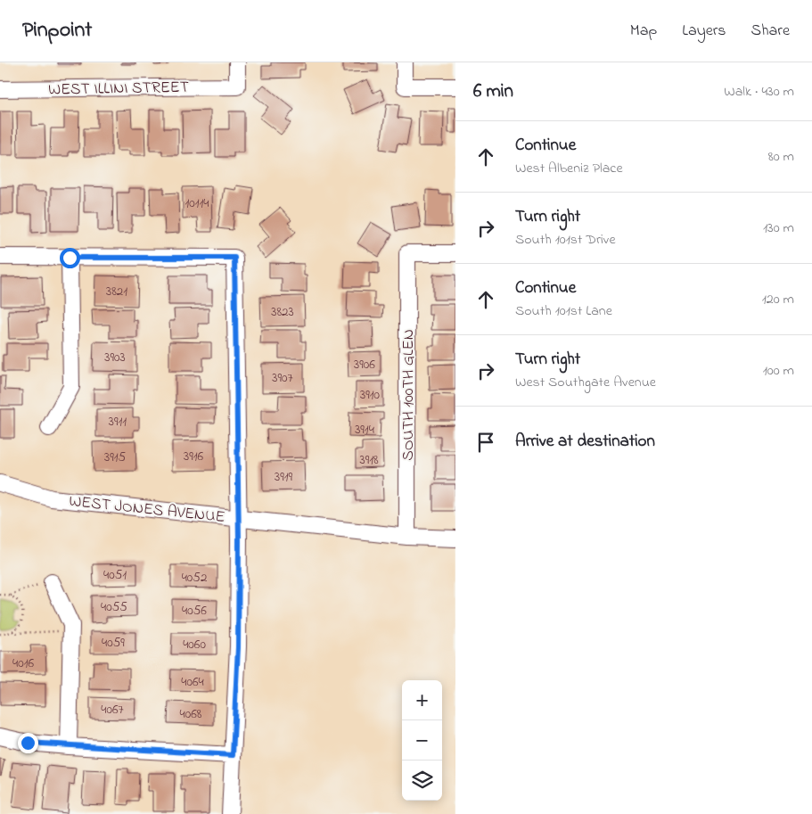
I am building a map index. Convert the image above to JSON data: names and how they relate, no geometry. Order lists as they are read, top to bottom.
{
  "streets": {
    "street": ["WEST ILLINI STREET", "SOUTH 100TH GLEN", "WEST JONES AVENUE"]
  },
  "crossings": [
    ["SOUTH 100TH GLEN", "WEST JONES AVENUE"]
  ],
  "house_numbers": [
    "10114",
    "3821",
    "3823",
    "3903",
    "3906",
    "3907",
    "3910",
    "3911",
    "3914",
    "3916",
    "3915",
    "3918",
    "3919",
    "4051",
    "4052",
    "4055",
    "4056",
    "4059",
    "4060",
    "4016",
    "4064",
    "4067",
    "4068"
  ],
  "page": {
    "header": "Pinpoint",
    "nav": ["Map", "Layers", "Share"],
    "heading": ["6 min", "Walk · 430 m"],
    "list": [
      ["Continue", "West Albeniz Place", "80 m"],
      ["Turn right", "South 101st Drive", "130 m"],
      ["Continue", "South 101st Lane", "120 m"],
      ["Turn right", "West Southgate Avenue", "100 m"],
      "Arrive at destination"
    ],
    "map_buttons": ["+", "−"]
  }
}
